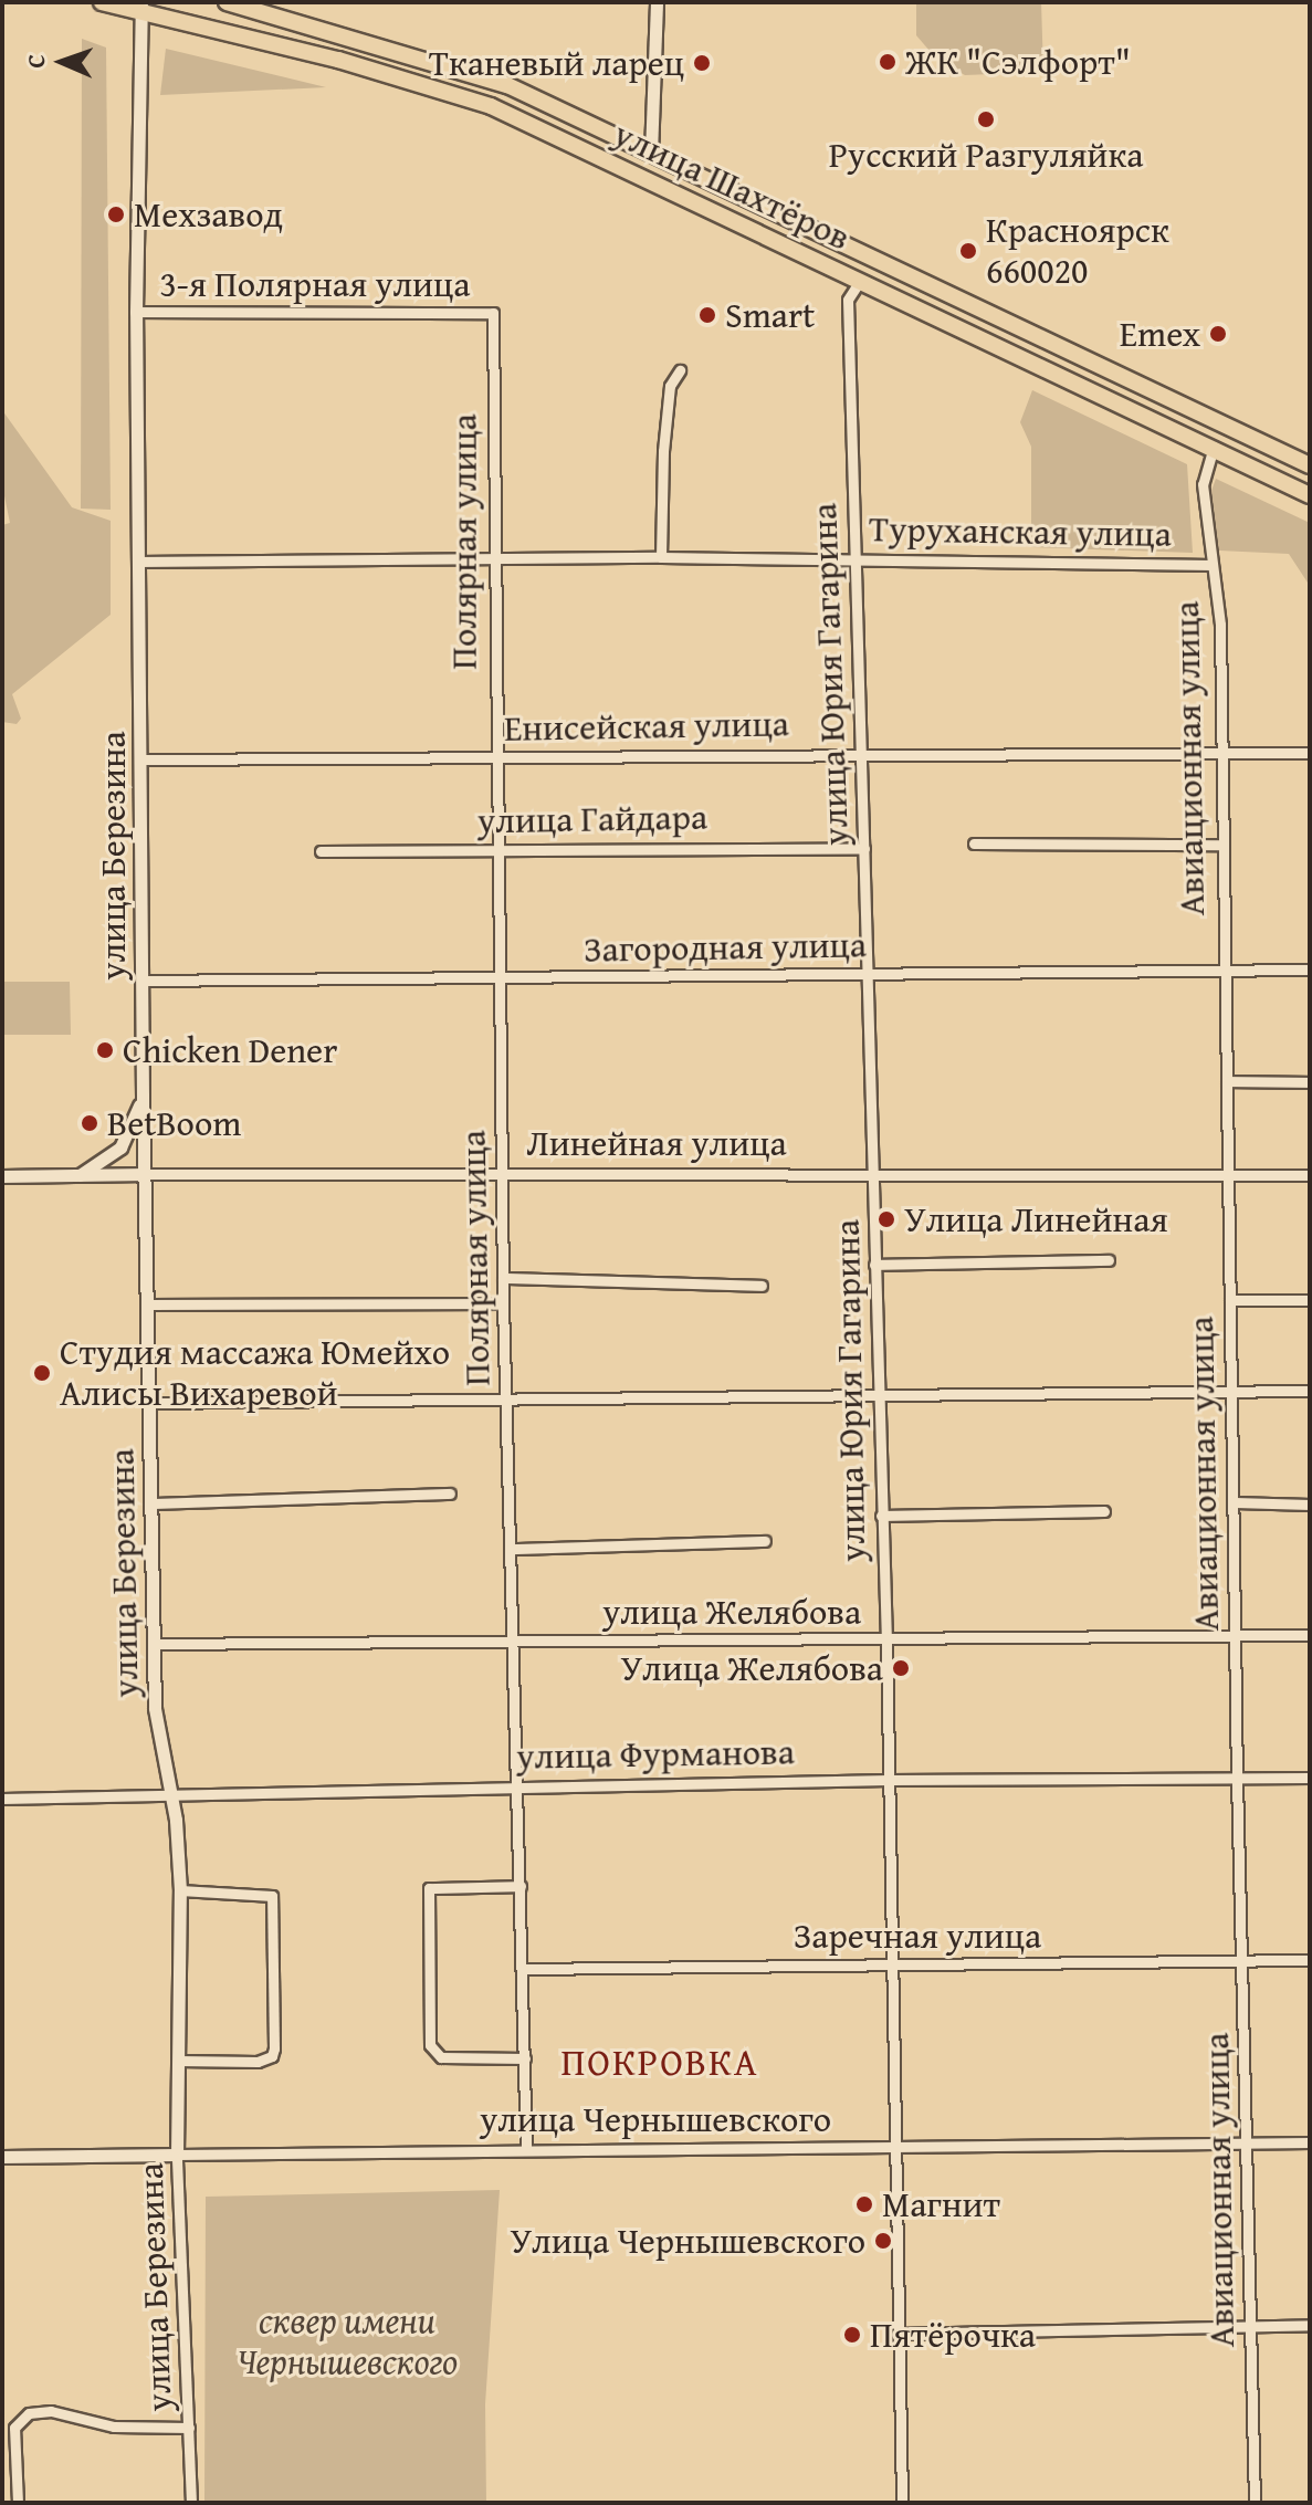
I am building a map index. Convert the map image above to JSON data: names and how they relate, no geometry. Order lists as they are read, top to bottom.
{
  "streets": {
    "main road": ["улица Шахтёров"],
    "street": [
      "3-я Полярная улица",
      "Туруханская улица",
      "Полярная улица",
      "улица Юрия Гагарина",
      "Енисейская улица",
      "Авиационная улица",
      "улица Гайдара",
      "улица Березина",
      "Загородная улица",
      "Линейная улица",
      "улица Желябова",
      "улица Фурманова",
      "Заречная улица",
      "улица Чернышевского"
    ]
  },
  "crossings": [
    ["улица Шахтёров", "улица Юрия Гагарина"],
    ["улица Шахтёров", "Авиационная улица"],
    ["улица Шахтёров", "улица Березина"],
    ["3-я Полярная улица", "Полярная улица"],
    ["3-я Полярная улица", "улица Березина"],
    ["Туруханская улица", "Полярная улица"],
    ["Туруханская улица", "улица Юрия Гагарина"],
    ["Туруханская улица", "Авиационная улица"],
    ["Туруханская улица", "улица Березина"],
    ["Полярная улица", "Енисейская улица"],
    ["Полярная улица", "улица Гайдара"],
    ["Полярная улица", "Загородная улица"],
    ["Полярная улица", "Линейная улица"],
    ["Полярная улица", "улица Желябова"],
    ["Полярная улица", "улица Фурманова"],
    ["Полярная улица", "Заречная улица"],
    ["Полярная улица", "улица Чернышевского"],
    ["улица Юрия Гагарина", "Енисейская улица"],
    ["улица Юрия Гагарина", "улица Гайдара"],
    ["улица Юрия Гагарина", "Загородная улица"],
    ["улица Юрия Гагарина", "Линейная улица"],
    ["улица Юрия Гагарина", "улица Желябова"],
    ["улица Юрия Гагарина", "улица Фурманова"],
    ["улица Юрия Гагарина", "Заречная улица"],
    ["улица Юрия Гагарина", "улица Чернышевского"],
    ["Енисейская улица", "Авиационная улица"],
    ["Енисейская улица", "улица Березина"],
    ["Авиационная улица", "Загородная улица"],
    ["Авиационная улица", "Линейная улица"],
    ["Авиационная улица", "улица Желябова"],
    ["Авиационная улица", "улица Фурманова"],
    ["Авиационная улица", "Заречная улица"],
    ["Авиационная улица", "улица Чернышевского"],
    ["улица Березина", "Загородная улица"],
    ["улица Березина", "Линейная улица"],
    ["улица Березина", "улица Желябова"],
    ["улица Березина", "улица Фурманова"],
    ["улица Березина", "улица Чернышевского"]
  ],
  "districts": ["ПОКРОВКА"],
  "parks": ["сквер имени Чернышевского"],
  "places": [
    "ЖК \"Сэлфорт\"",
    "Тканевый ларец",
    "Русский Разгуляйка",
    "Мехзавод",
    "Красноярск 660020",
    "Smart",
    "Emex",
    "Chicken Dener",
    "BetBoom",
    "Улица Линейная",
    "Студия массажа Юмейхо Алисы Вихаревой",
    "Улица Желябова",
    "Магнит",
    "Улица Чернышевского",
    "Пятёрочка"
  ],
  "north": "left"
}
